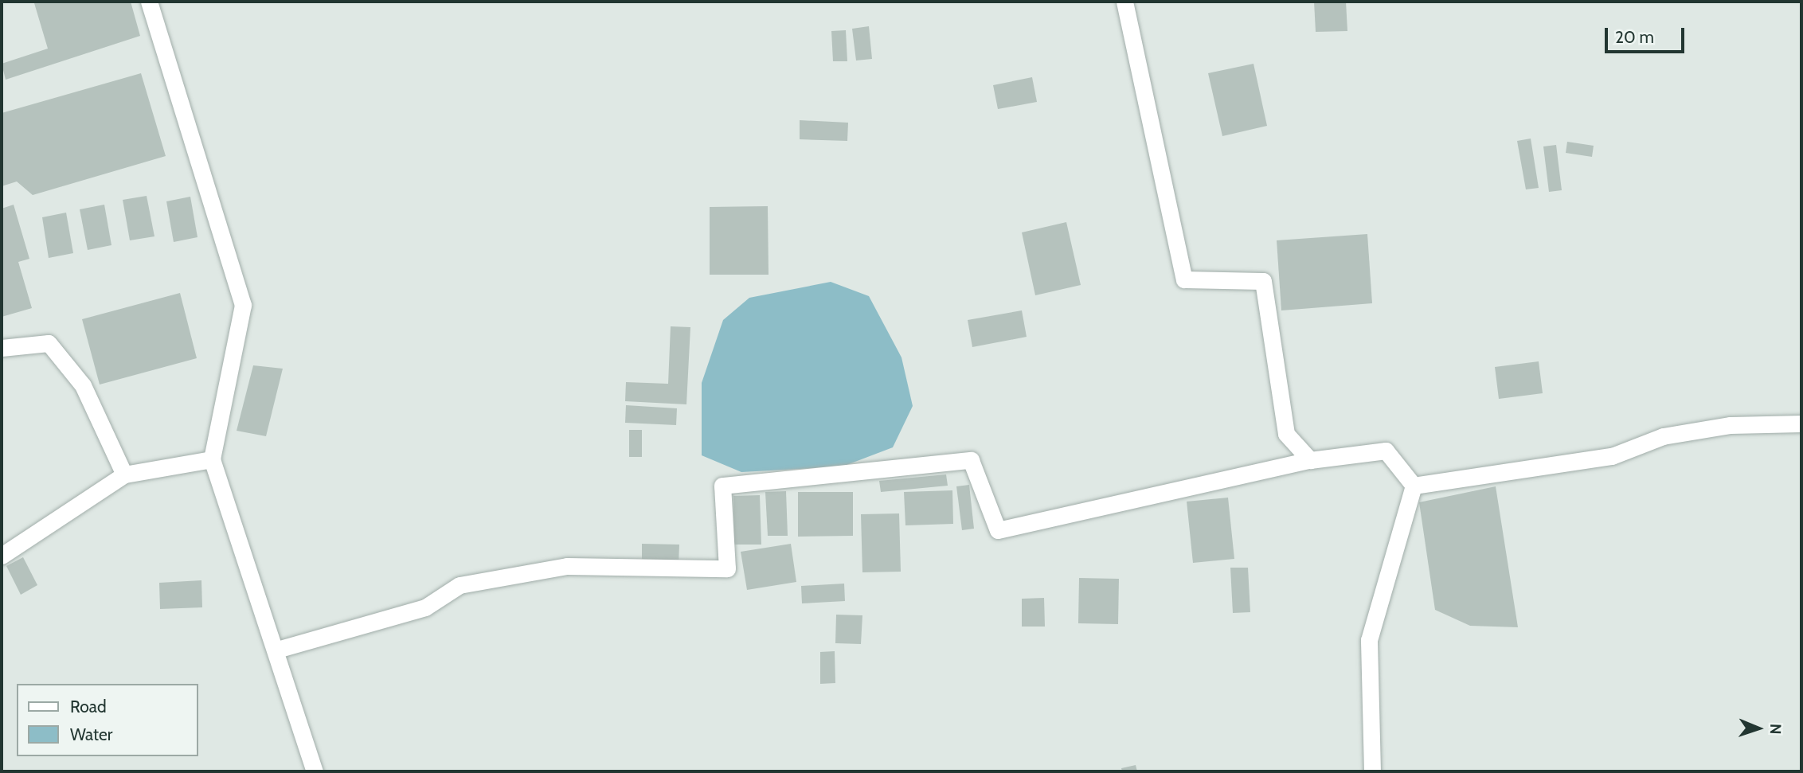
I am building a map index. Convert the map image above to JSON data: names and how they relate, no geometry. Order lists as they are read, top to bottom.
{
  "legend": ["Road", "Water"],
  "scale_bar": "20 m",
  "north": "right"
}
